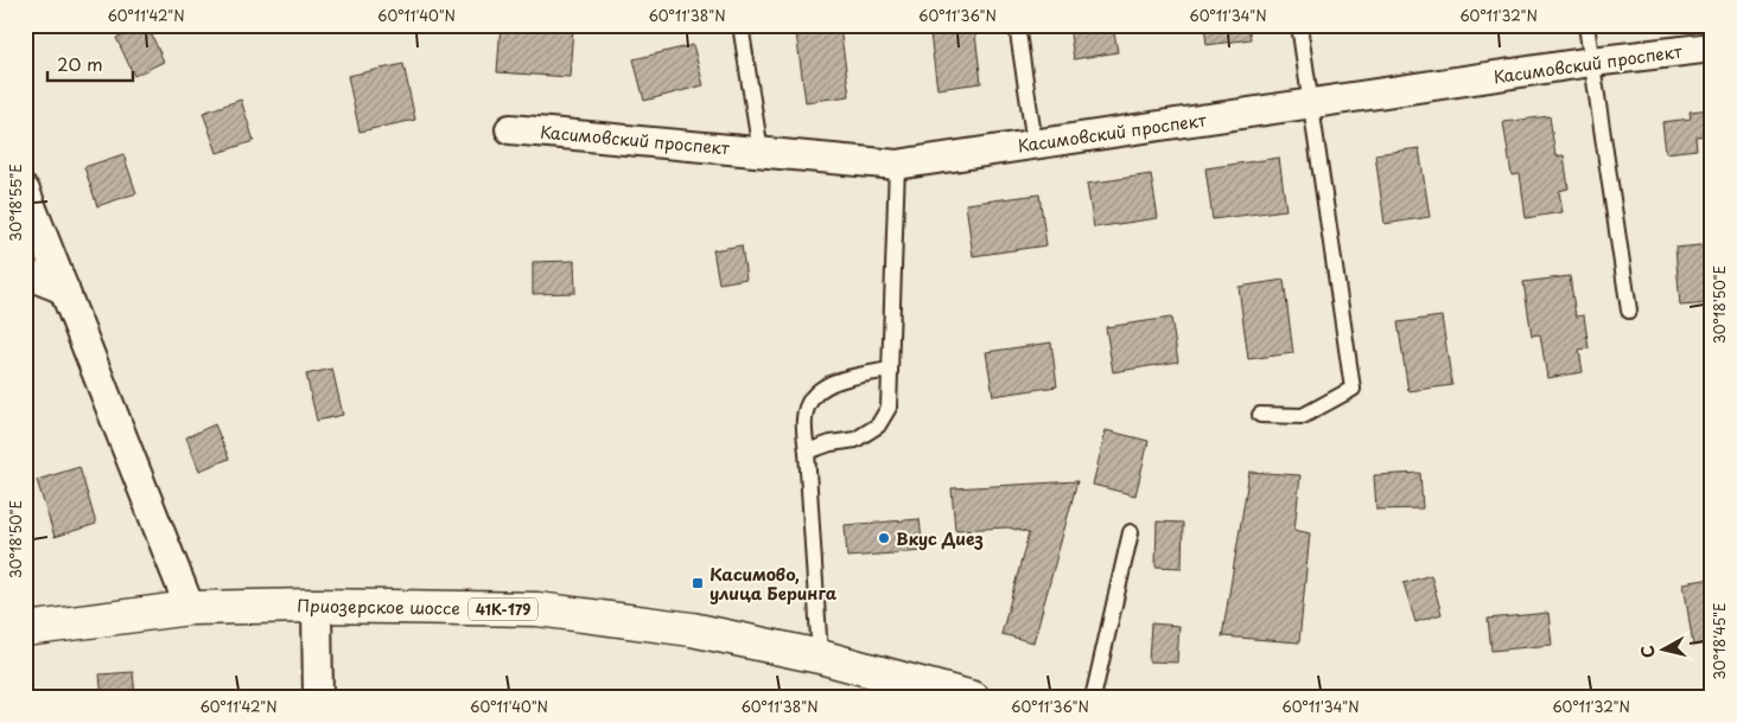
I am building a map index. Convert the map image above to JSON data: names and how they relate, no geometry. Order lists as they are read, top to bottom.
{
  "streets": {
    "main road": ["Приозерское шоссе", "41К-179"],
    "street": ["Касимовский проспект"]
  },
  "places": {
    "other": ["Вкус Диез"],
    "transit": ["Касимово, улица Беринга"]
  },
  "scale_bar": "20 m",
  "north": "left",
  "coordinates": [
    "60°11'42\"N",
    "60°11'40\"N",
    "60°11'38\"N",
    "60°11'36\"N",
    "60°11'34\"N",
    "60°11'32\"N",
    "30°18'55\"E",
    "30°18'50\"E",
    "30°18'45\"E"
  ]
}
